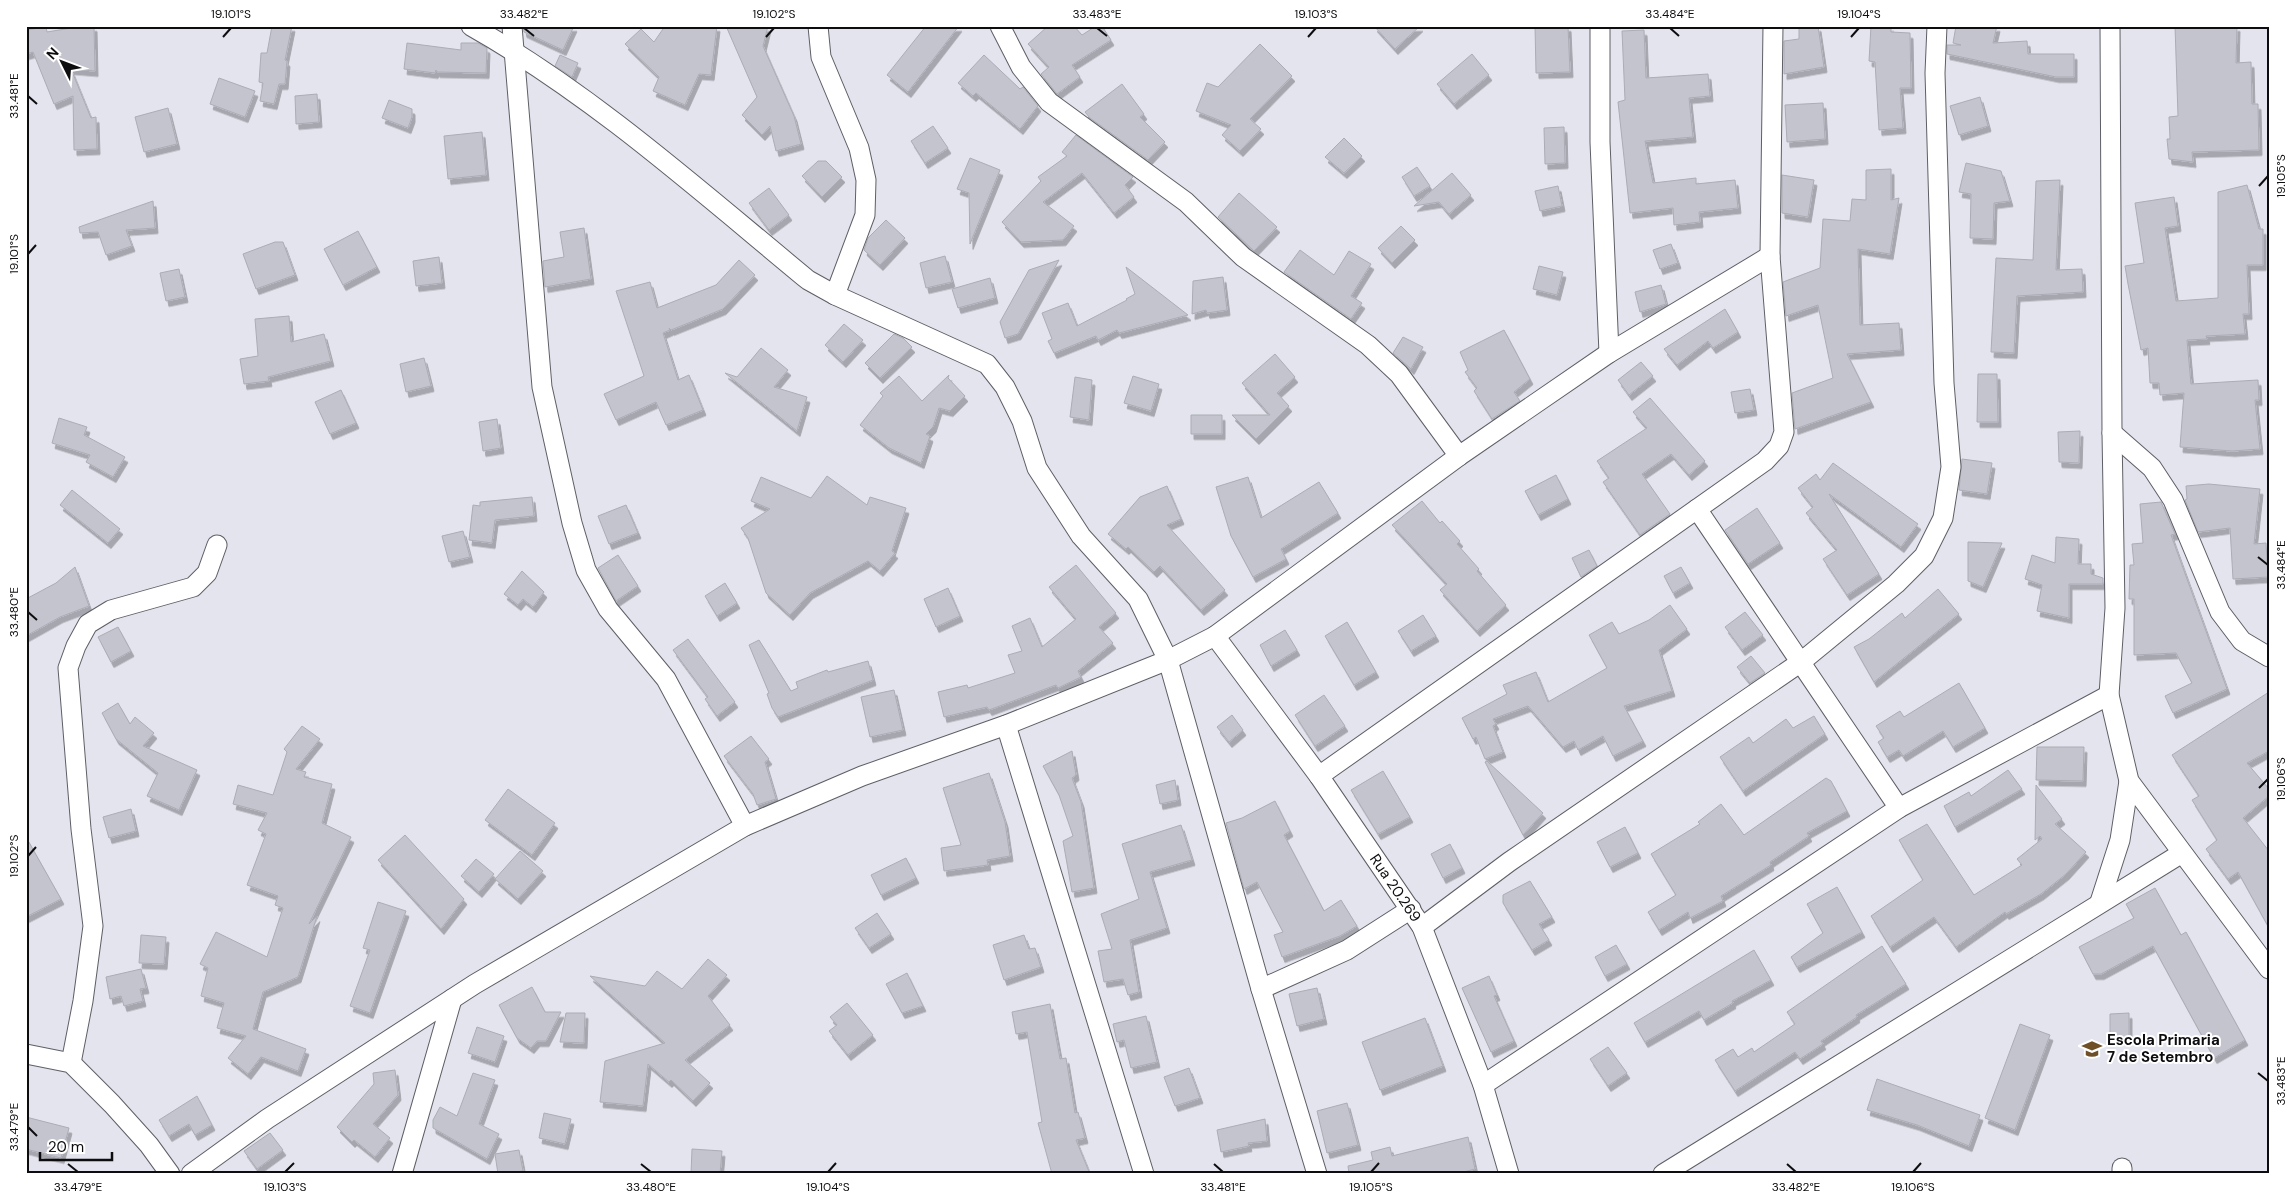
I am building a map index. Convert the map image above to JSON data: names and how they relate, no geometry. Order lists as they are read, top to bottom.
{
  "streets": {
    "street": ["Rua 20.269"]
  },
  "places": {
    "school or university": ["Escola Primaria 7 de Setembro"]
  },
  "scale_bar": "20 m",
  "north": "top left",
  "coordinates": [
    "19.101°S",
    "33.482°E",
    "19.102°S",
    "33.483°E",
    "19.103°S",
    "33.484°E",
    "19.104°S",
    "33.481°E",
    "19.105°S",
    "33.480°E",
    "19.106°S",
    "33.479°E"
  ]
}
